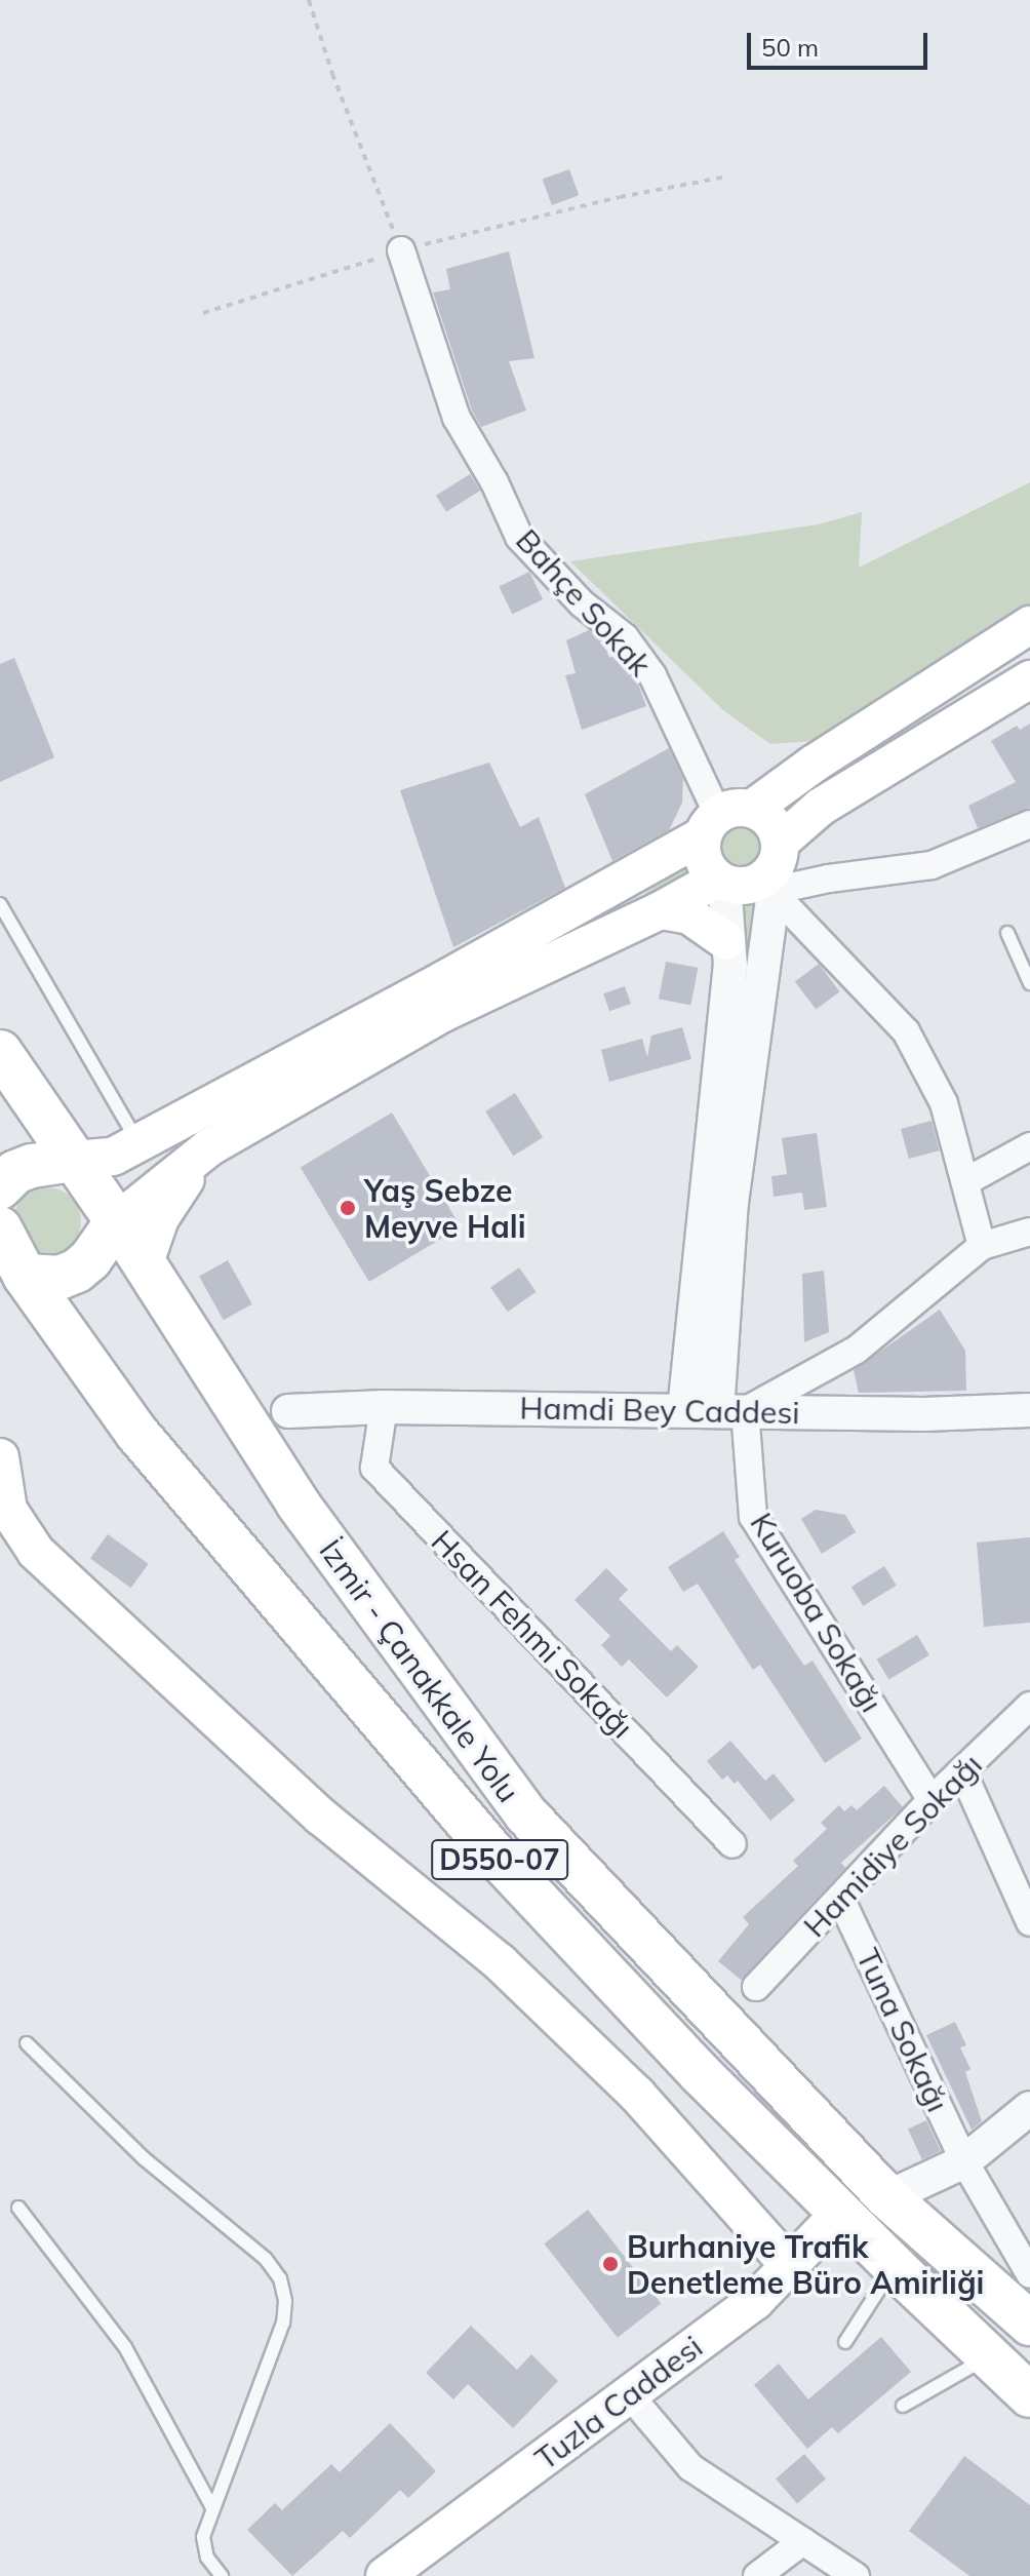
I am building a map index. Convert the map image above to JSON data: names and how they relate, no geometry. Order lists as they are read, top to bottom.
{
  "streets": {
    "highway": ["İzmir - Çanakkale Yolu", "D550-07"],
    "main road": ["Tuzla Caddesi"],
    "street": [
      "Bahçe Sokak",
      "Hamdi Bey Caddesi",
      "Kuruoba Sokağı",
      "Hsan Fehmi Sokağı",
      "Hamidiye Sokağı",
      "Tuna Sokağı"
    ]
  },
  "crossings": [
    ["Hamdi Bey Caddesi", "Kuruoba Sokağı"],
    ["Hamdi Bey Caddesi", "Hsan Fehmi Sokağı"],
    ["Kuruoba Sokağı", "Hamidiye Sokağı"],
    ["İzmir - Çanakkale Yolu", "Tuzla Caddesi"],
    ["Hamidiye Sokağı", "Tuna Sokağı"]
  ],
  "places": ["Yaş Sebze Meyve Hali", "Burhaniye Trafik Denetleme Büro Amirliği"],
  "scale_bar": "50 m"
}
